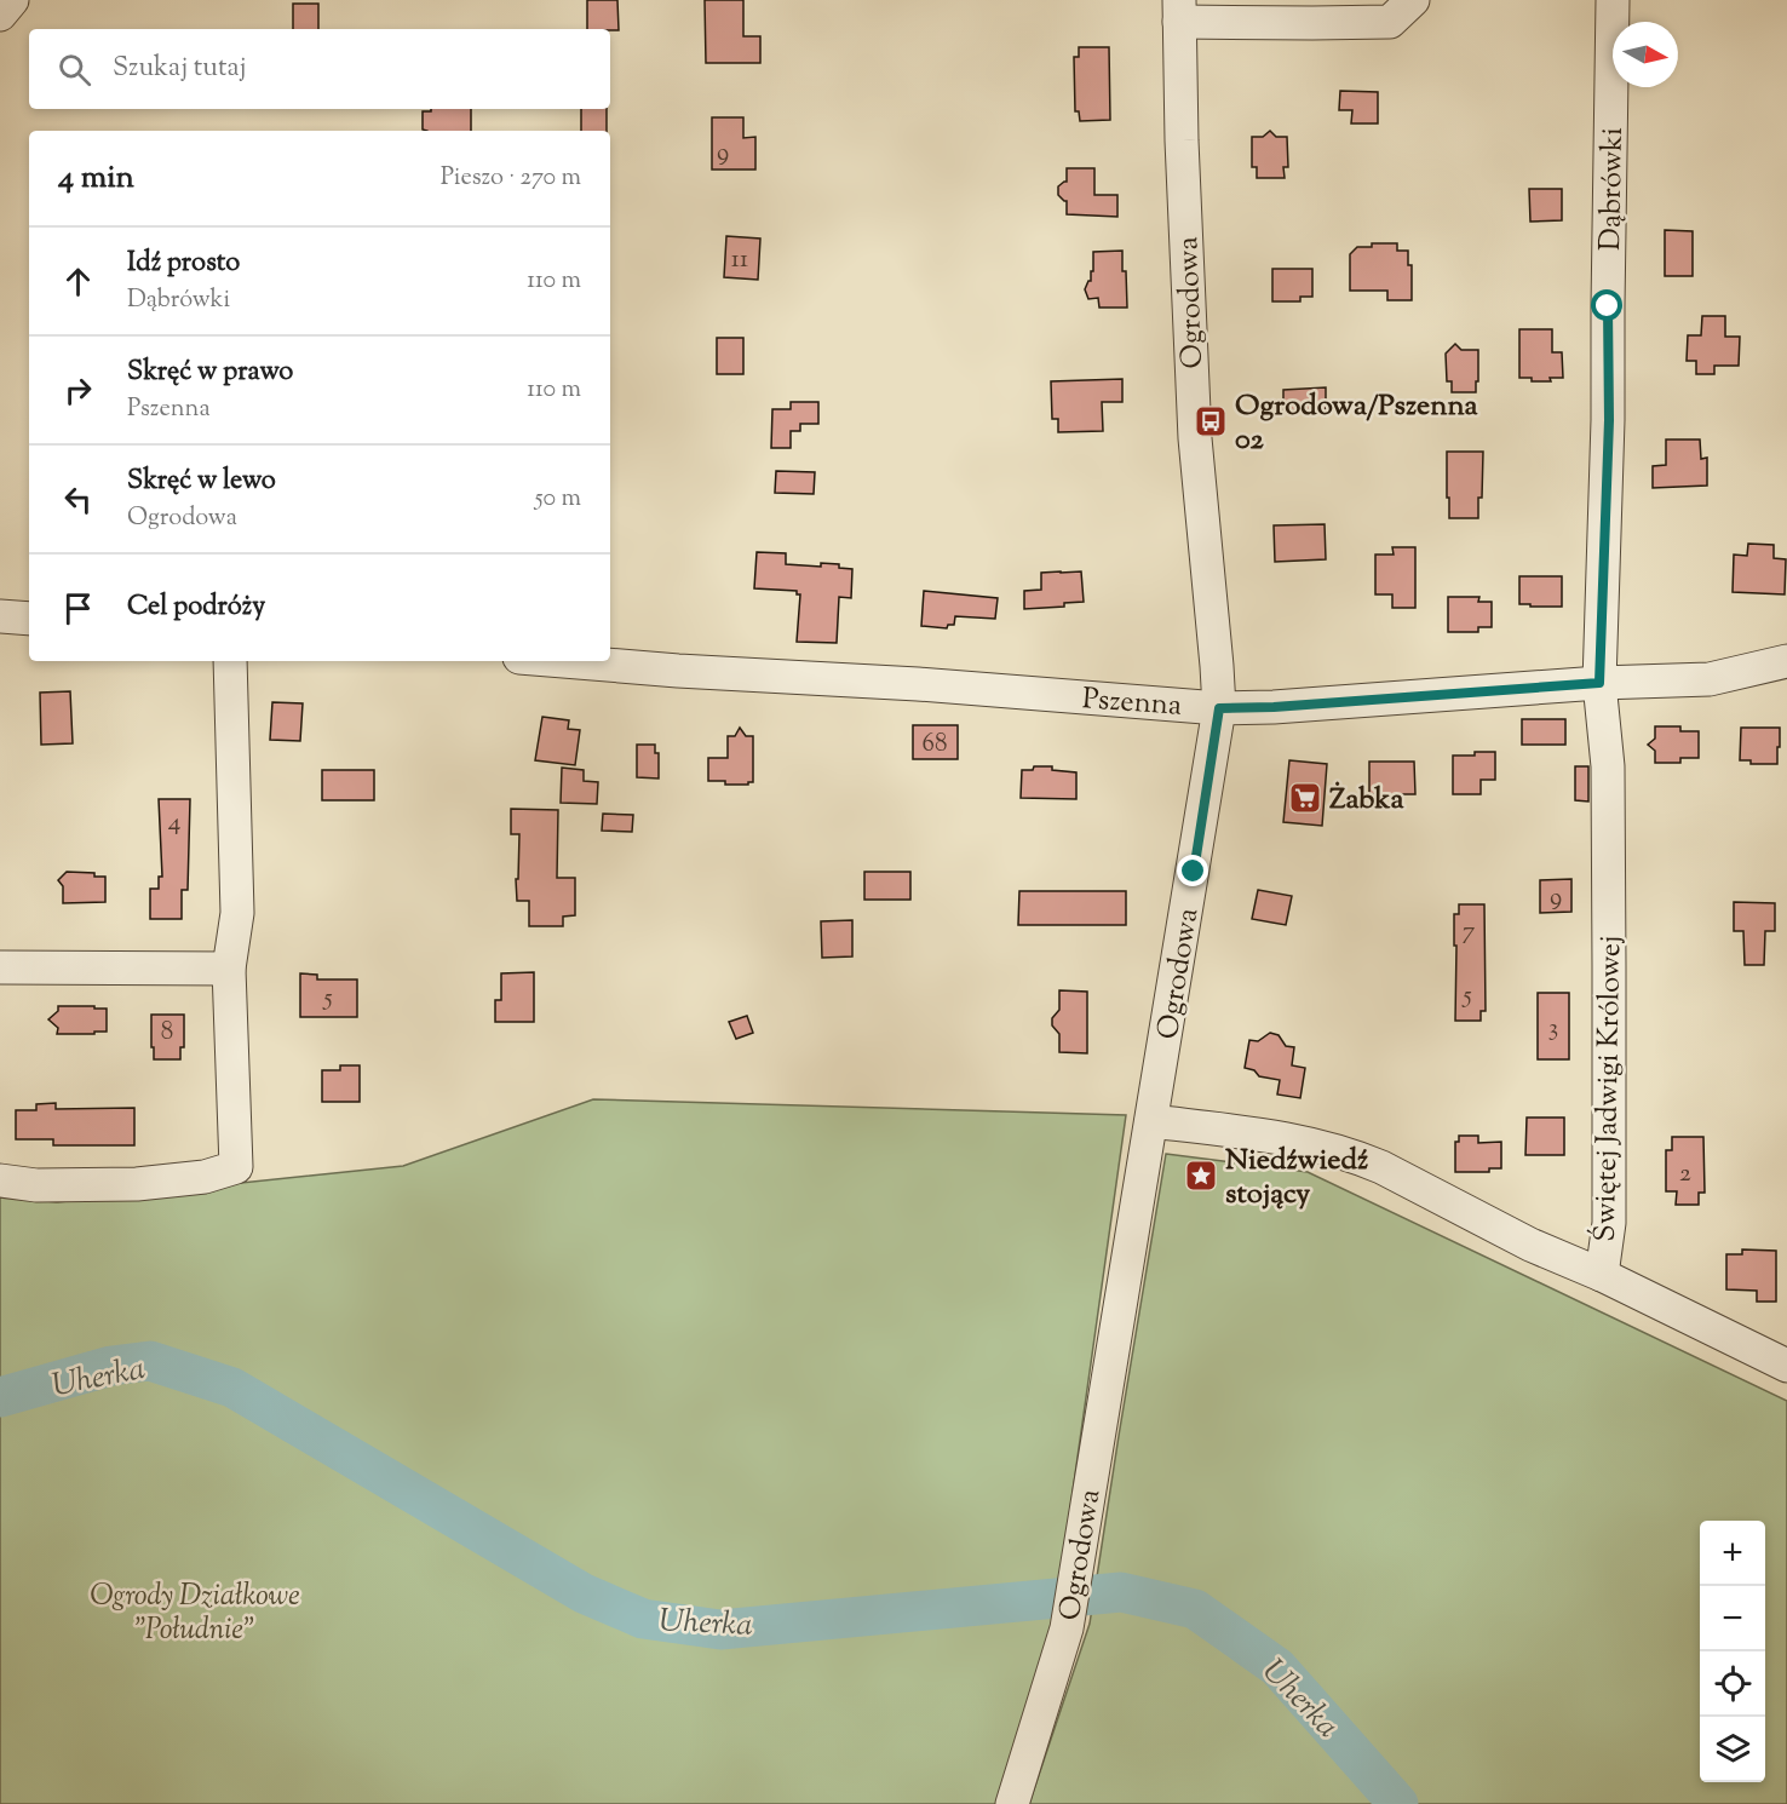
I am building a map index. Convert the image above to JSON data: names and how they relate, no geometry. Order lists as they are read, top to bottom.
{
  "streets": {
    "street": [
      "Dąbrówki",
      "Ogrodowa",
      "Pszenna",
      "Świętej Jadwigi Królowej"
    ]
  },
  "crossings": [
    ["Dąbrówki", "Pszenna"],
    ["Dąbrówki", "Świętej Jadwigi Królowej"],
    ["Ogrodowa", "Pszenna"],
    ["Ogrodowa", "Świętej Jadwigi Królowej"],
    ["Pszenna", "Świętej Jadwigi Królowej"]
  ],
  "water": ["Uherka"],
  "parks": ["Ogrody Działkowe \"Południe\""],
  "places": {
    "bus stop": ["Ogrodowa/Pszenna 02"],
    "supermarket": ["Żabka"],
    "place": ["Niedźwiedź stojący"]
  },
  "house_numbers": [
    "9",
    "11",
    "68",
    "4",
    "9",
    "7",
    "5",
    "5",
    "3",
    "8",
    "2"
  ],
  "north": "right",
  "page": {
    "search": "Szukaj tutaj",
    "heading": ["4 min", "Pieszo · 270 m"],
    "list": [
      ["Idź prosto", "Dąbrówki", "110 m"],
      ["Skręć w prawo", "Pszenna", "110 m"],
      ["Skręć w lewo", "Ogrodowa", "50 m"],
      "Cel podróży"
    ],
    "map_buttons": ["+", "−"]
  }
}
